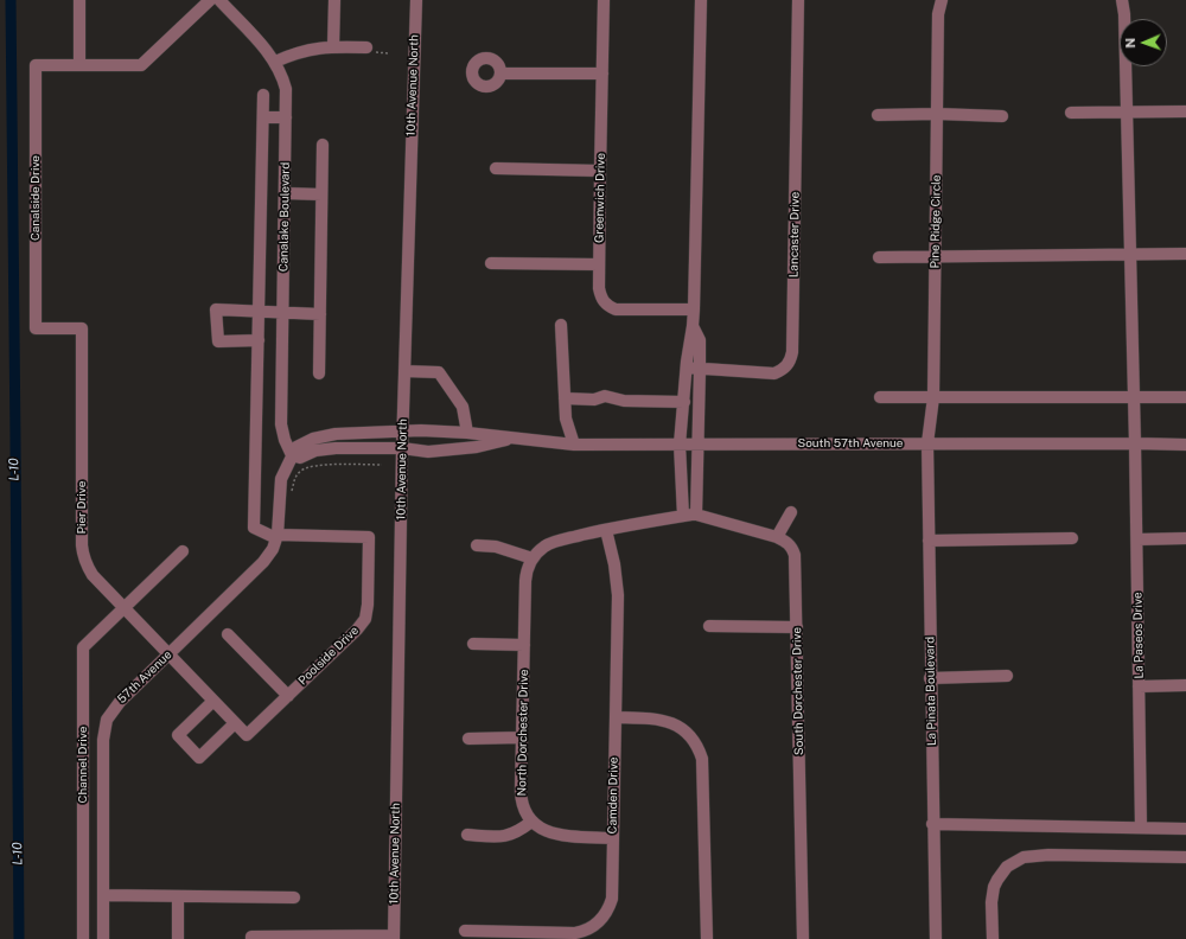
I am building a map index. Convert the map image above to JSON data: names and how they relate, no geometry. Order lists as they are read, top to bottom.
{
  "streets": {
    "street": [
      "10th Avenue North",
      "Canalside Drive",
      "Greenwich Drive",
      "Canalake Boulevard",
      "Pine Ridge Circle",
      "Lancaster Drive",
      "South 57th Avenue",
      "Pier Drive",
      "La Paseos Drive",
      "Poolside Drive",
      "57th Avenue",
      "South Dorchester Drive",
      "La Pinata Boulevard",
      "North Dorchester Drive",
      "Channel Drive",
      "Camden Drive"
    ]
  },
  "crossings": [
    ["10th Avenue North", "South 57th Avenue"],
    ["Canalside Drive", "Pier Drive"],
    ["Canalake Boulevard", "South 57th Avenue"],
    ["Canalake Boulevard", "57th Avenue"],
    ["Pine Ridge Circle", "South 57th Avenue"],
    ["Pine Ridge Circle", "La Pinata Boulevard"],
    ["South 57th Avenue", "La Paseos Drive"],
    ["South 57th Avenue", "57th Avenue"],
    ["South 57th Avenue", "La Pinata Boulevard"],
    ["Pier Drive", "Poolside Drive"],
    ["Pier Drive", "57th Avenue"],
    ["Pier Drive", "Channel Drive"],
    ["Poolside Drive", "57th Avenue"]
  ],
  "water": ["L-10"],
  "north": "left"
}
